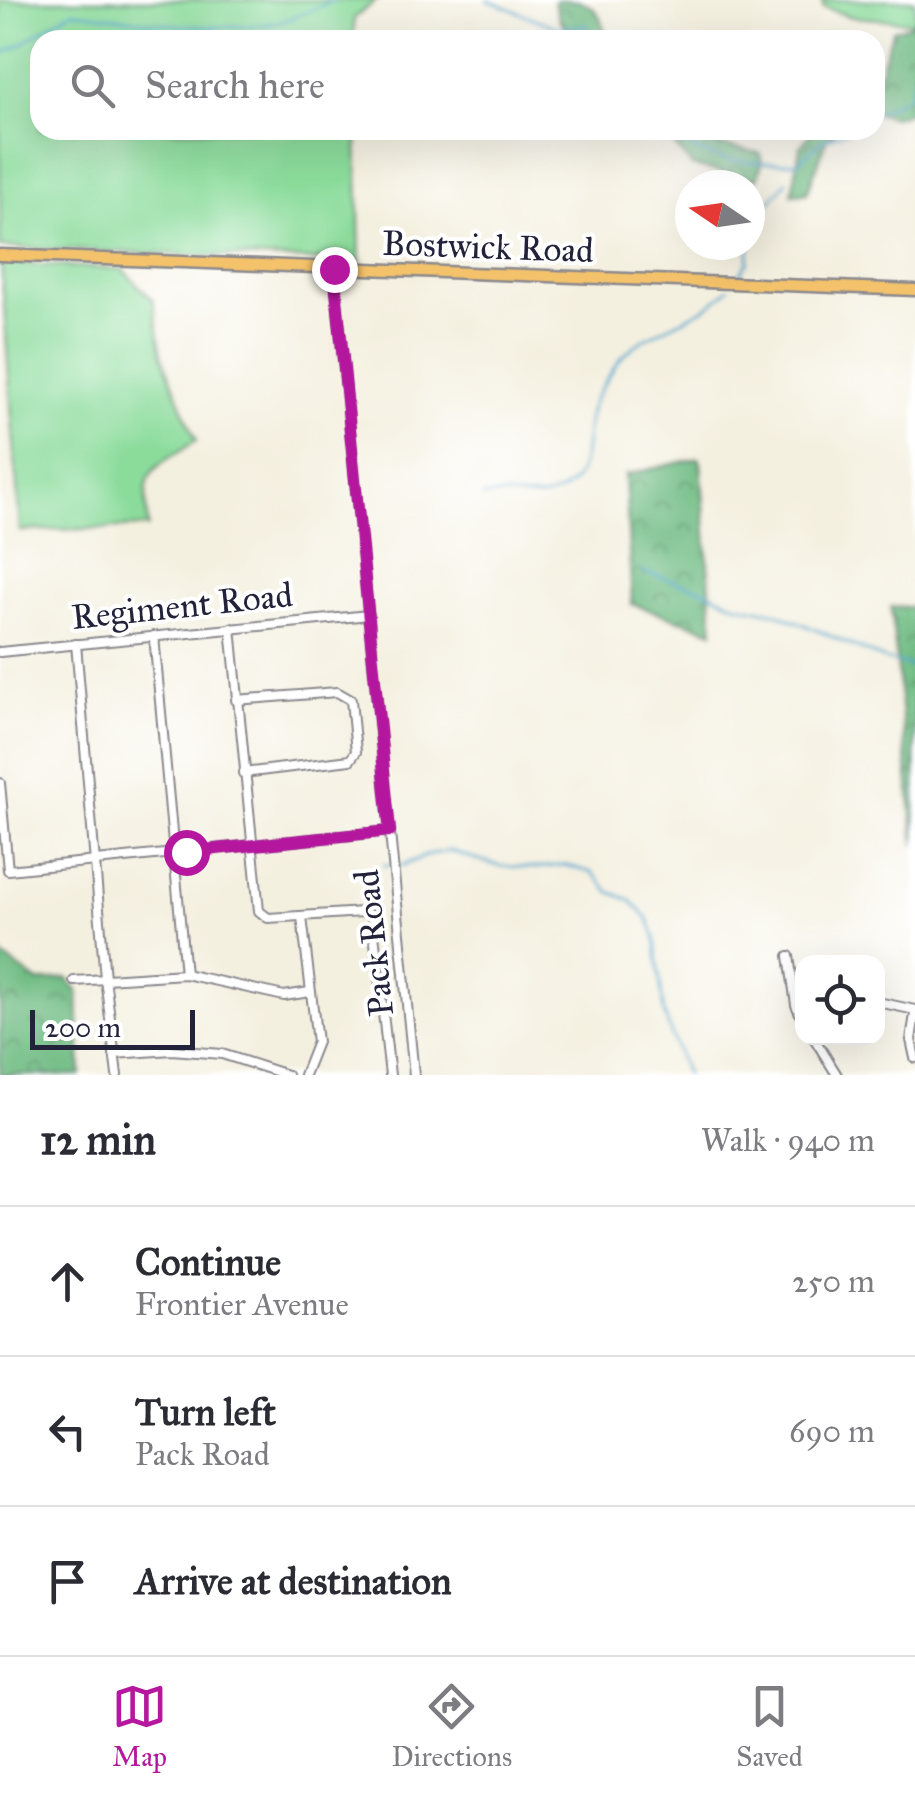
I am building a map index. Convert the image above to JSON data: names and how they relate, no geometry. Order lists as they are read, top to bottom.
{
  "streets": {
    "main road": ["Bostwick Road"],
    "street": ["Regiment Road", "Pack Road"]
  },
  "crossings": [
    ["Bostwick Road", "Pack Road"],
    ["Regiment Road", "Pack Road"]
  ],
  "scale_bar": "200 m",
  "north": "left",
  "page": {
    "search": "Search here",
    "scale": "200 m",
    "heading": ["12 min", "Walk · 940 m"],
    "list": [
      ["Continue", "Frontier Avenue", "250 m"],
      ["Turn left", "Pack Road", "690 m"],
      "Arrive at destination"
    ],
    "nav": ["Map", "Directions", "Saved"]
  }
}
